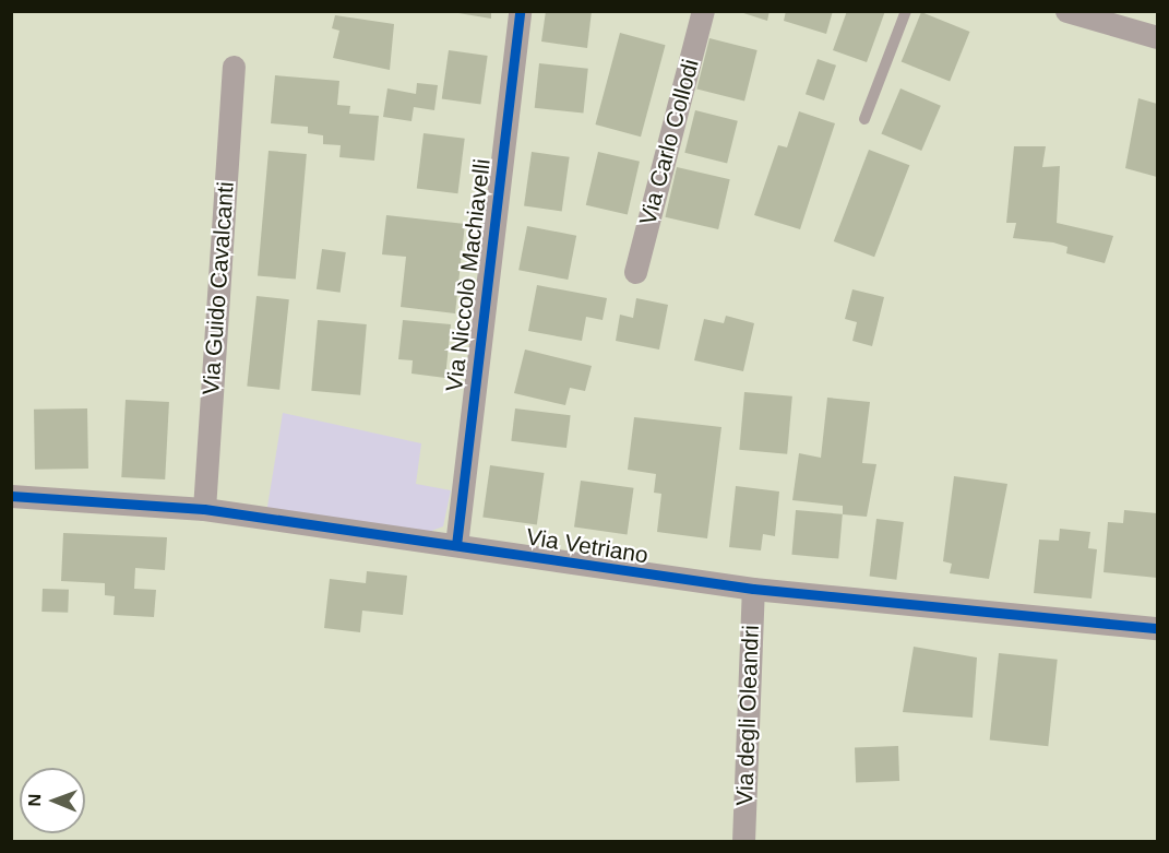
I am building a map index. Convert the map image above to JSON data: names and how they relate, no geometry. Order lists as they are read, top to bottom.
{
  "streets": {
    "street": [
      "Via Carlo Collodi",
      "Via Niccolò Machiavelli",
      "Via Guido Cavalcanti",
      "Via Vetriano",
      "Via degli Oleandri"
    ]
  },
  "crossings": [
    ["Via Niccolò Machiavelli", "Via Vetriano"],
    ["Via Guido Cavalcanti", "Via Vetriano"],
    ["Via Vetriano", "Via degli Oleandri"]
  ],
  "north": "left"
}
